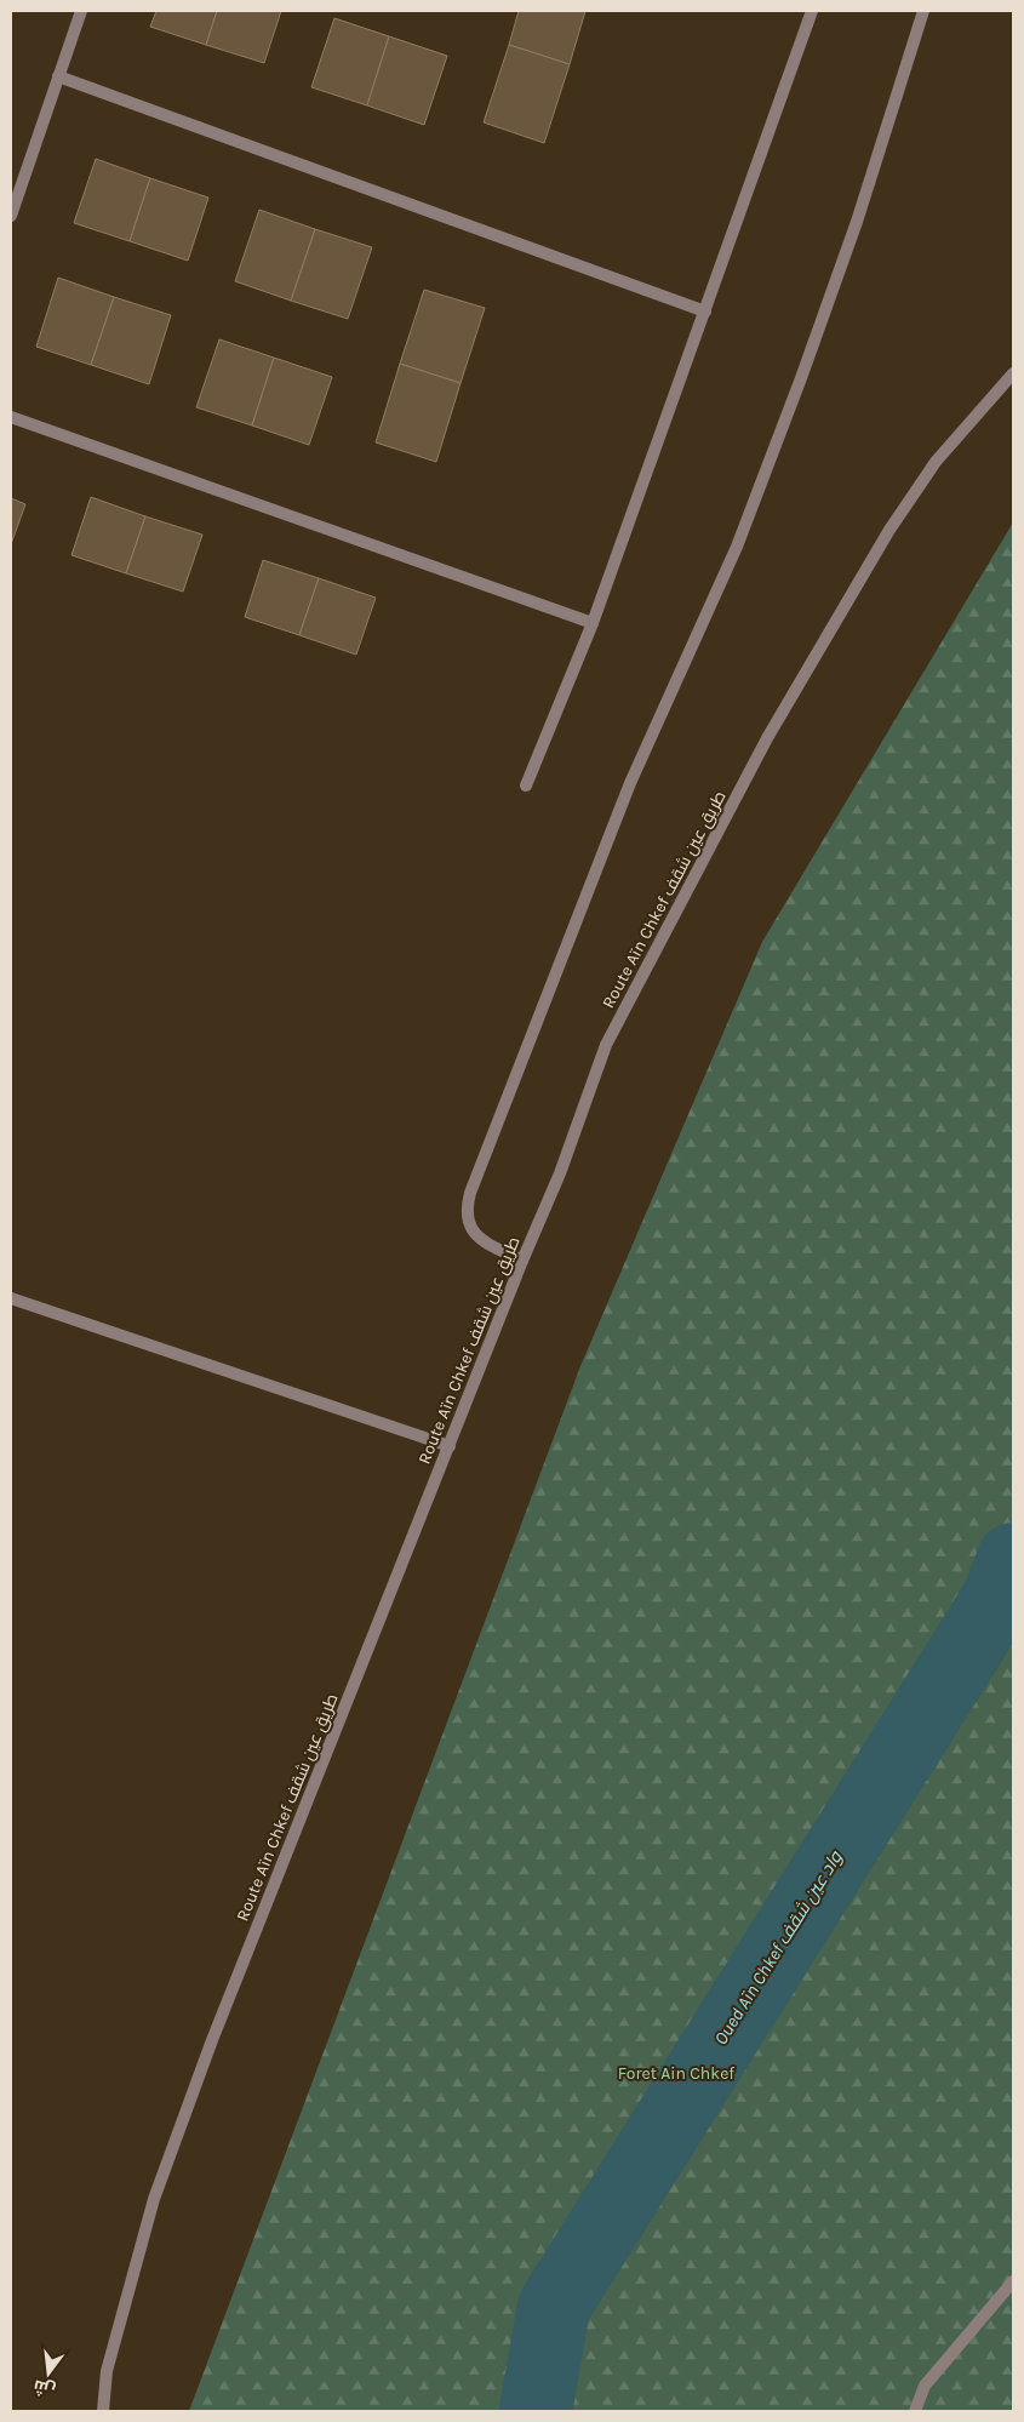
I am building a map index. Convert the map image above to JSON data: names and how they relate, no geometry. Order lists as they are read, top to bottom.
{
  "streets": {
    "street": ["Route Aïn Chkef طريق عين شقف"]
  },
  "water": ["Oued Aïn Chkef واد عين شقف"],
  "parks": ["Foret Ain Chkef"],
  "north": "bottom"
}
